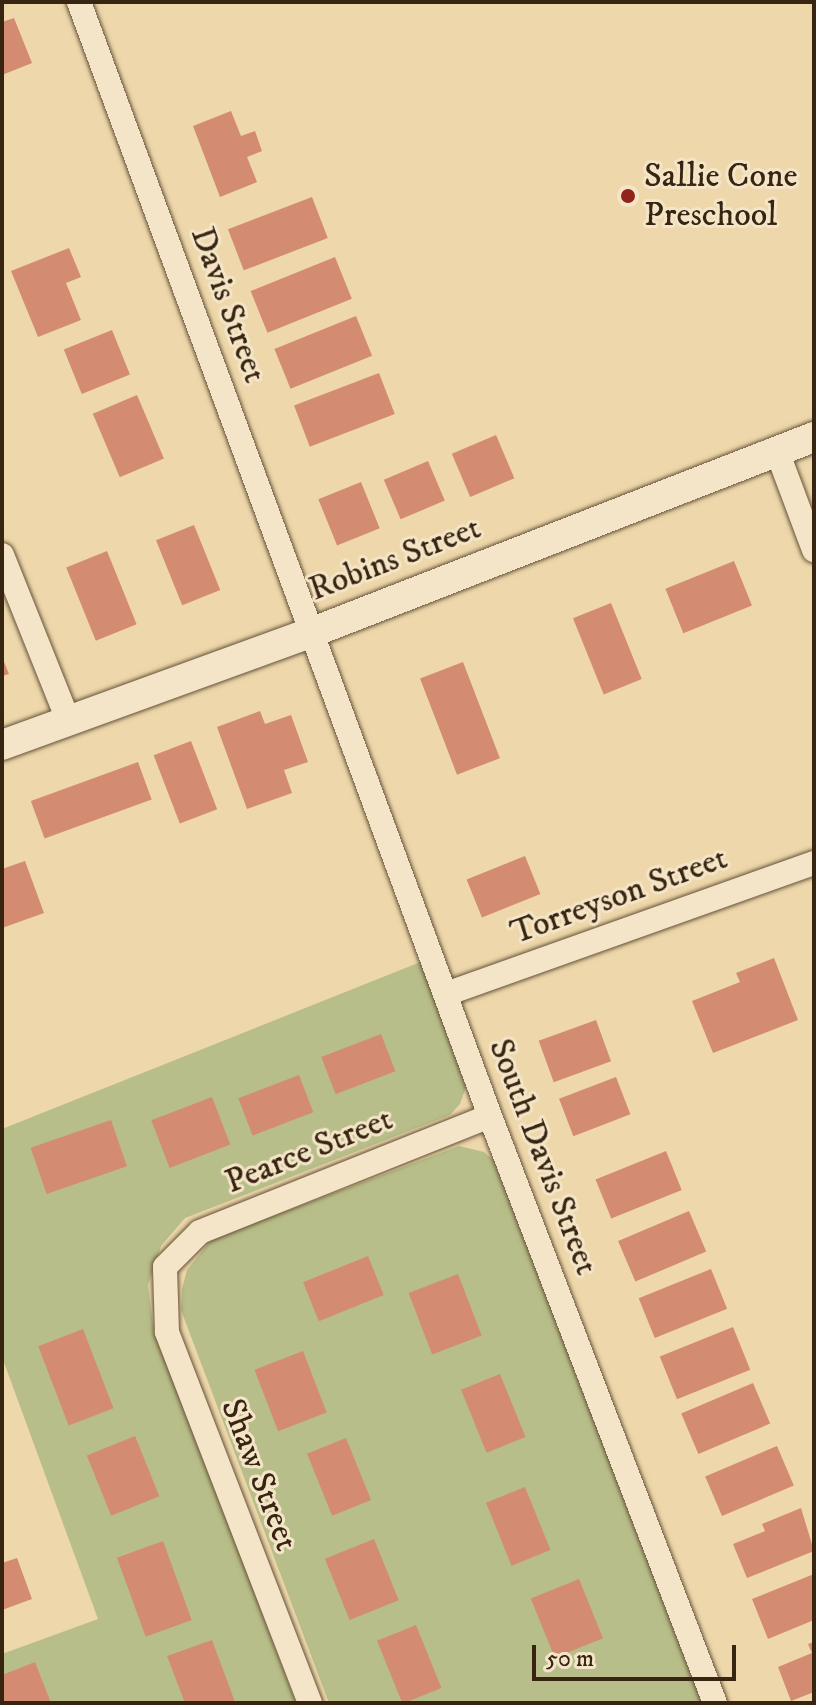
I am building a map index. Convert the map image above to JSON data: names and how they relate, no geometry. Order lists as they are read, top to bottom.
{
  "streets": {
    "street": [
      "Davis Street",
      "Robins Street",
      "Torreyson Street",
      "Pearce Street",
      "South Davis Street",
      "Shaw Street"
    ]
  },
  "crossings": [
    ["Davis Street", "Robins Street"],
    ["Davis Street", "South Davis Street"],
    ["Robins Street", "South Davis Street"],
    ["Torreyson Street", "South Davis Street"],
    ["Pearce Street", "South Davis Street"],
    ["Pearce Street", "Shaw Street"]
  ],
  "places": ["Sallie Cone Preschool"],
  "scale_bar": "50 m"
}
